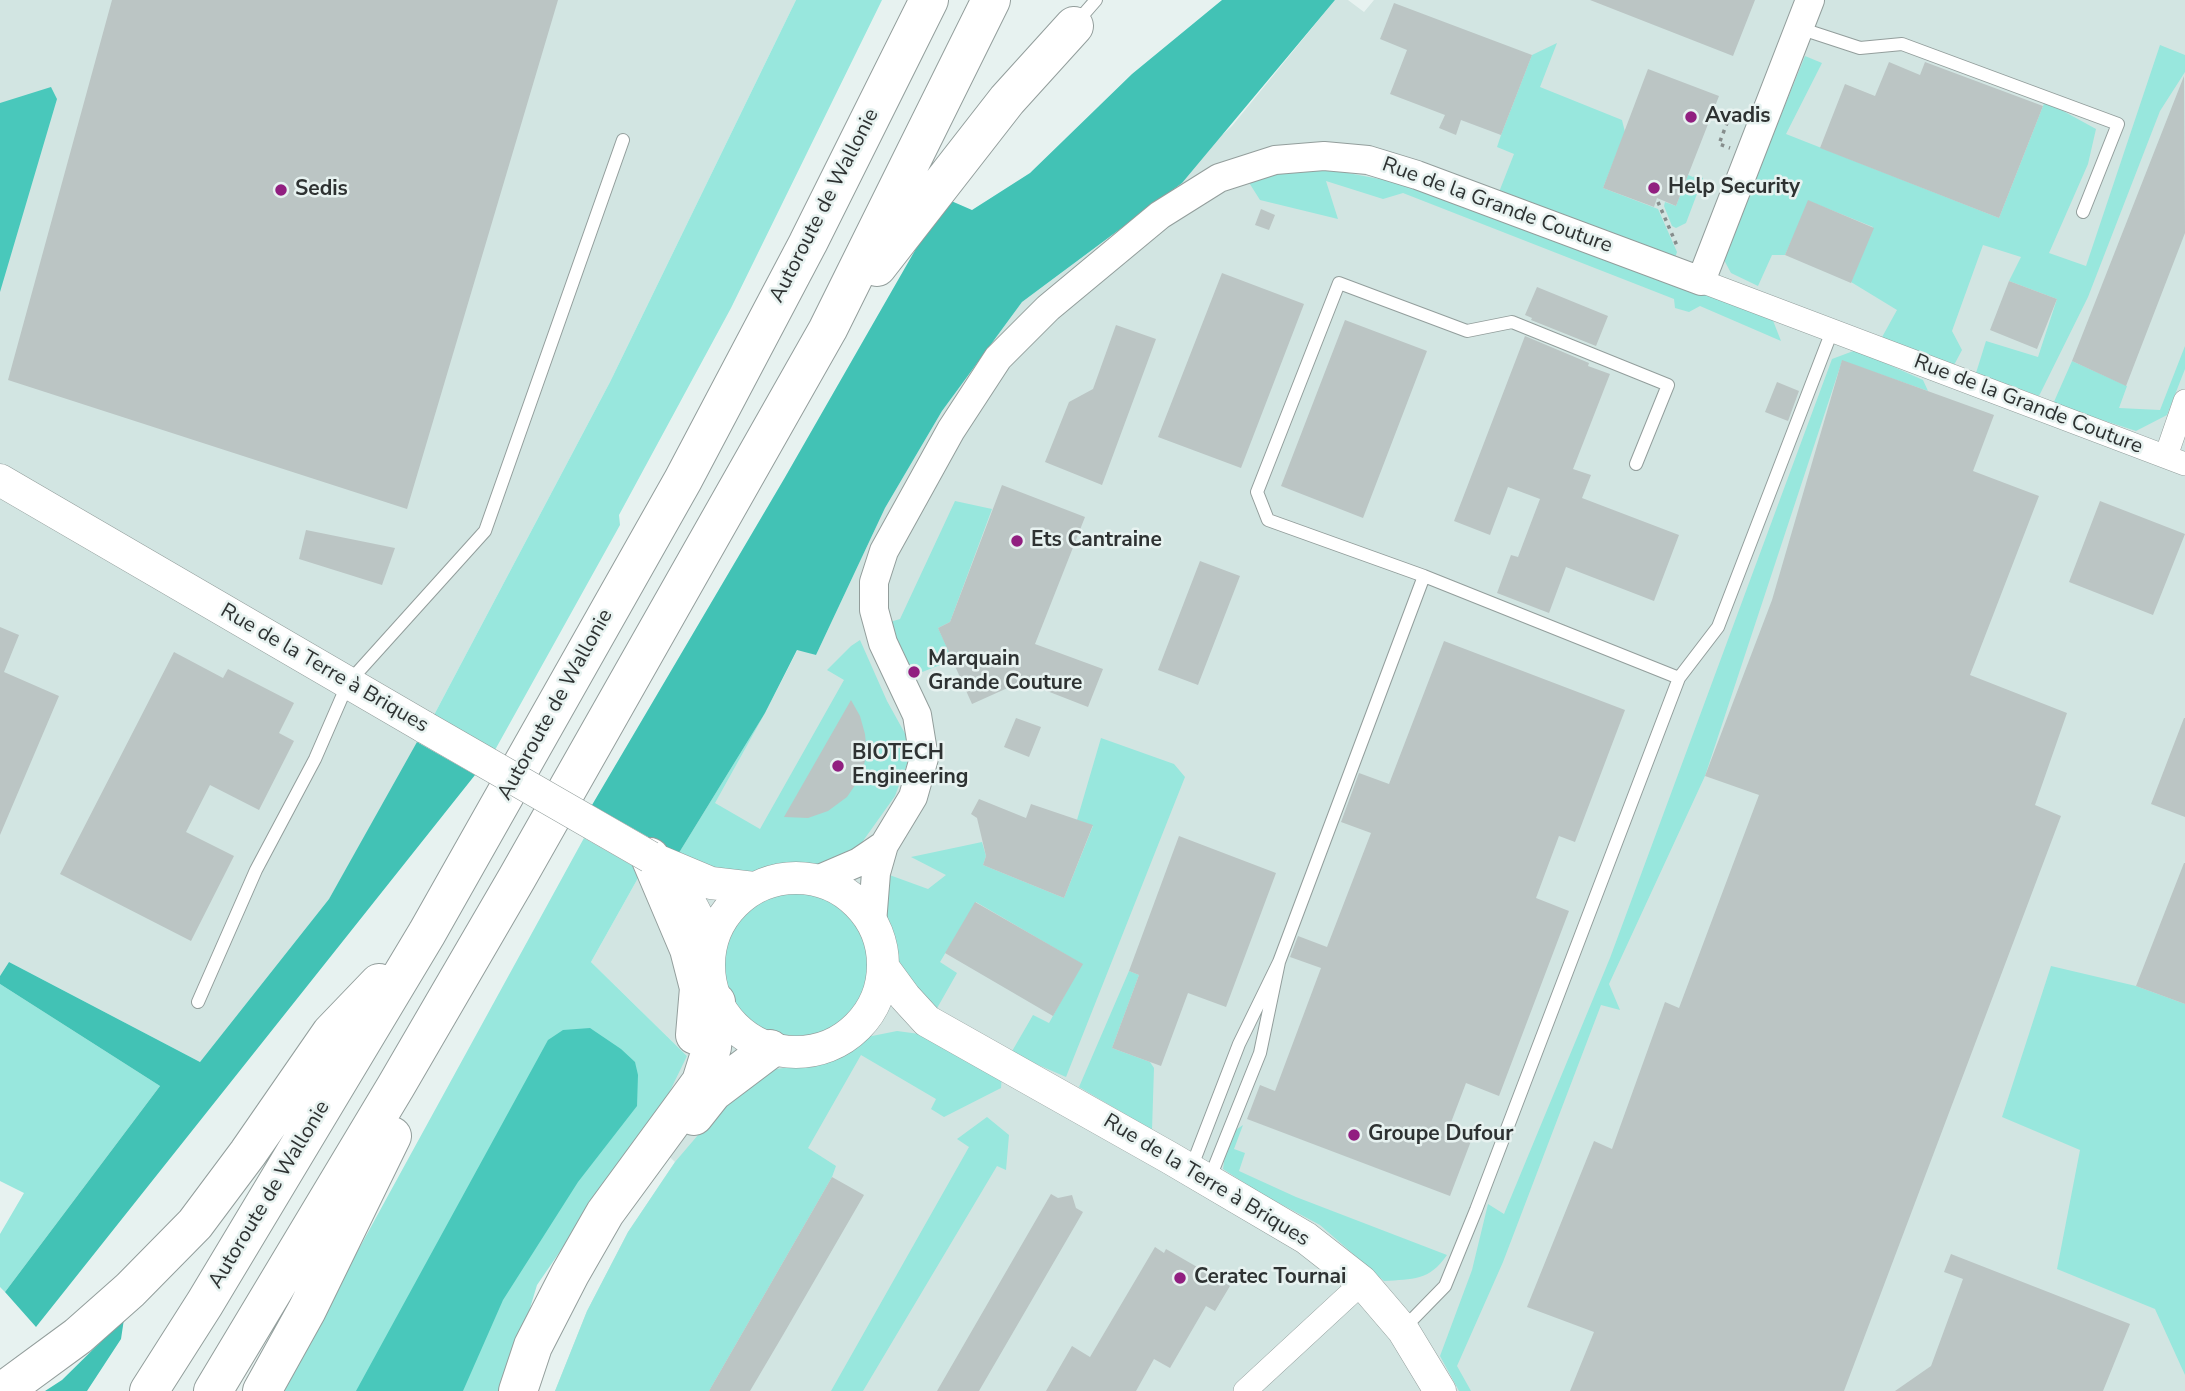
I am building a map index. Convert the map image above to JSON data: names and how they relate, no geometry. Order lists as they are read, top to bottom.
{
  "streets": {
    "highway": ["Autoroute de Wallonie"],
    "main road": ["Rue de la Terre à Briques"],
    "street": ["Rue de la Grande Couture"]
  },
  "crossings": [
    ["Rue de la Grande Couture", "Rue de la Terre à Briques"]
  ],
  "places": [
    "Avadis",
    "Help Security",
    "Sedis",
    "Ets Cantraine",
    "Marquain Grande Couture",
    "BIOTECH Engineering",
    "Groupe Dufour",
    "Ceratec Tournai"
  ]
}
